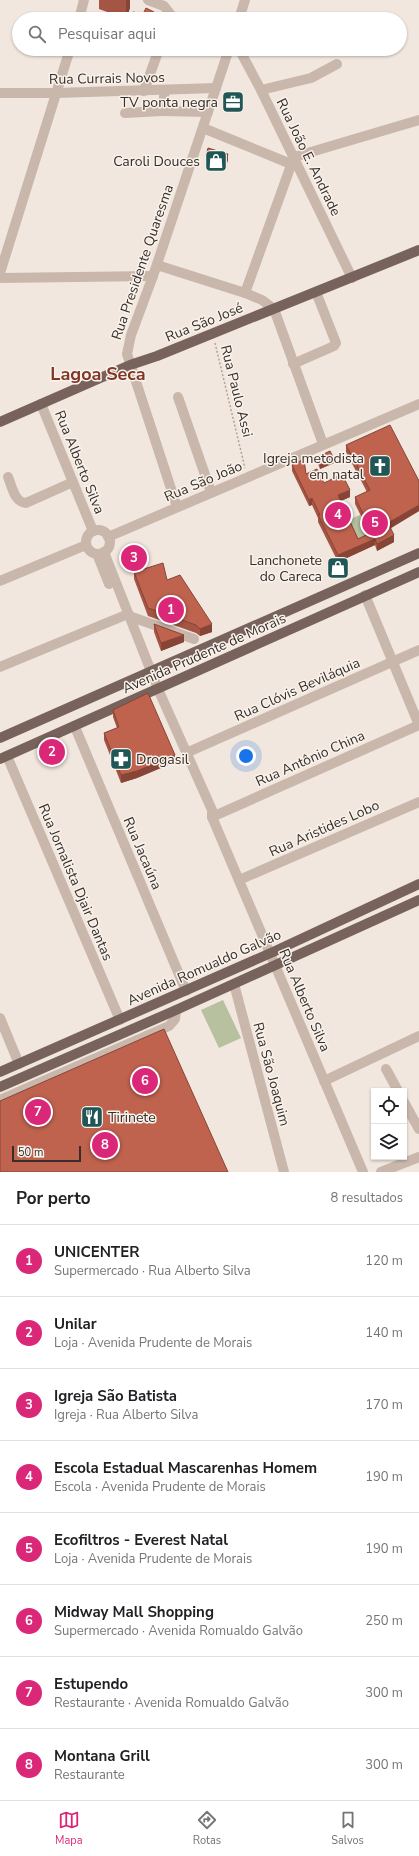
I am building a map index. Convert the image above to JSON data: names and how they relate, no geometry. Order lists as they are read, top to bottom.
{
  "streets": {
    "main road": ["Rua São José", "Avenida Prudente de Morais", "Avenida Romualdo Galvão"],
    "street": [
      "Rua Currais Novos",
      "Rua João E. Andrade",
      "Rua Presidente Quaresma",
      "Rua Alberto Silva",
      "Rua São João",
      "Rua Clóvis Beviláquia",
      "Rua Antônio China",
      "Rua Aristides Lobo",
      "Rua Jacaúna",
      "Rua Jornalista Djair Dantas",
      "Rua São Joaquim"
    ],
    "path": ["Rua Paulo Assi"]
  },
  "crossings": [
    ["Rua Currais Novos", "Rua Presidente Quaresma"],
    ["Rua João E. Andrade", "Rua São José"],
    ["Rua Presidente Quaresma", "Rua São José"],
    ["Rua Presidente Quaresma", "Rua São João"],
    ["Rua São José", "Rua Paulo Assi"],
    ["Rua São José", "Rua Alberto Silva"],
    ["Rua Paulo Assi", "Rua São João"],
    ["Rua Alberto Silva", "Rua São João"],
    ["Rua Alberto Silva", "Avenida Prudente de Morais"],
    ["Rua Alberto Silva", "Rua Clóvis Beviláquia"],
    ["Rua Alberto Silva", "Rua Antônio China"],
    ["Rua Alberto Silva", "Rua Aristides Lobo"],
    ["Rua Alberto Silva", "Avenida Romualdo Galvão"],
    ["Avenida Prudente de Morais", "Rua Jacaúna"],
    ["Avenida Prudente de Morais", "Rua Jornalista Djair Dantas"],
    ["Rua Jacaúna", "Avenida Romualdo Galvão"],
    ["Rua Jornalista Djair Dantas", "Avenida Romualdo Galvão"],
    ["Avenida Romualdo Galvão", "Rua São Joaquim"]
  ],
  "districts": ["Lagoa Seca"],
  "places": {
    "office": ["TV ponta negra"],
    "shop": ["Caroli Douces", "Lanchonete do Careca"],
    "church": ["Igreja metodista em natal"],
    "pharmacy": ["Drogasil"],
    "restaurant": ["Tirinete"]
  },
  "scale_bar": "50 m",
  "page": {
    "search": "Pesquisar aqui",
    "pins": [
      "4",
      "5",
      "3",
      "1",
      "2",
      "6",
      "7",
      "8"
    ],
    "scale": "50 m",
    "heading": ["Por perto", "8 resultados"],
    "list": [
      {
        "mark": "1",
        "name": "UNICENTER",
        "note": "Supermercado · Rua Alberto Silva",
        "value": "120 m"
      },
      {
        "mark": "2",
        "name": "Unilar",
        "note": "Loja · Avenida Prudente de Morais",
        "value": "140 m"
      },
      {
        "mark": "3",
        "name": "Igreja São Batista",
        "note": "Igreja · Rua Alberto Silva",
        "value": "170 m"
      },
      {
        "mark": "4",
        "name": "Escola Estadual Mascarenhas Homem",
        "note": "Escola · Avenida Prudente de Morais",
        "value": "190 m"
      },
      {
        "mark": "5",
        "name": "Ecofiltros - Everest Natal",
        "note": "Loja · Avenida Prudente de Morais",
        "value": "190 m"
      },
      {
        "mark": "6",
        "name": "Midway Mall Shopping",
        "note": "Supermercado · Avenida Romualdo Galvão",
        "value": "250 m"
      },
      {
        "mark": "7",
        "name": "Estupendo",
        "note": "Restaurante · Avenida Romualdo Galvão",
        "value": "300 m"
      },
      {
        "mark": "8",
        "name": "Montana Grill",
        "note": "Restaurante",
        "value": "300 m"
      }
    ],
    "nav": ["Mapa", "Rotas", "Salvos"]
  }
}
